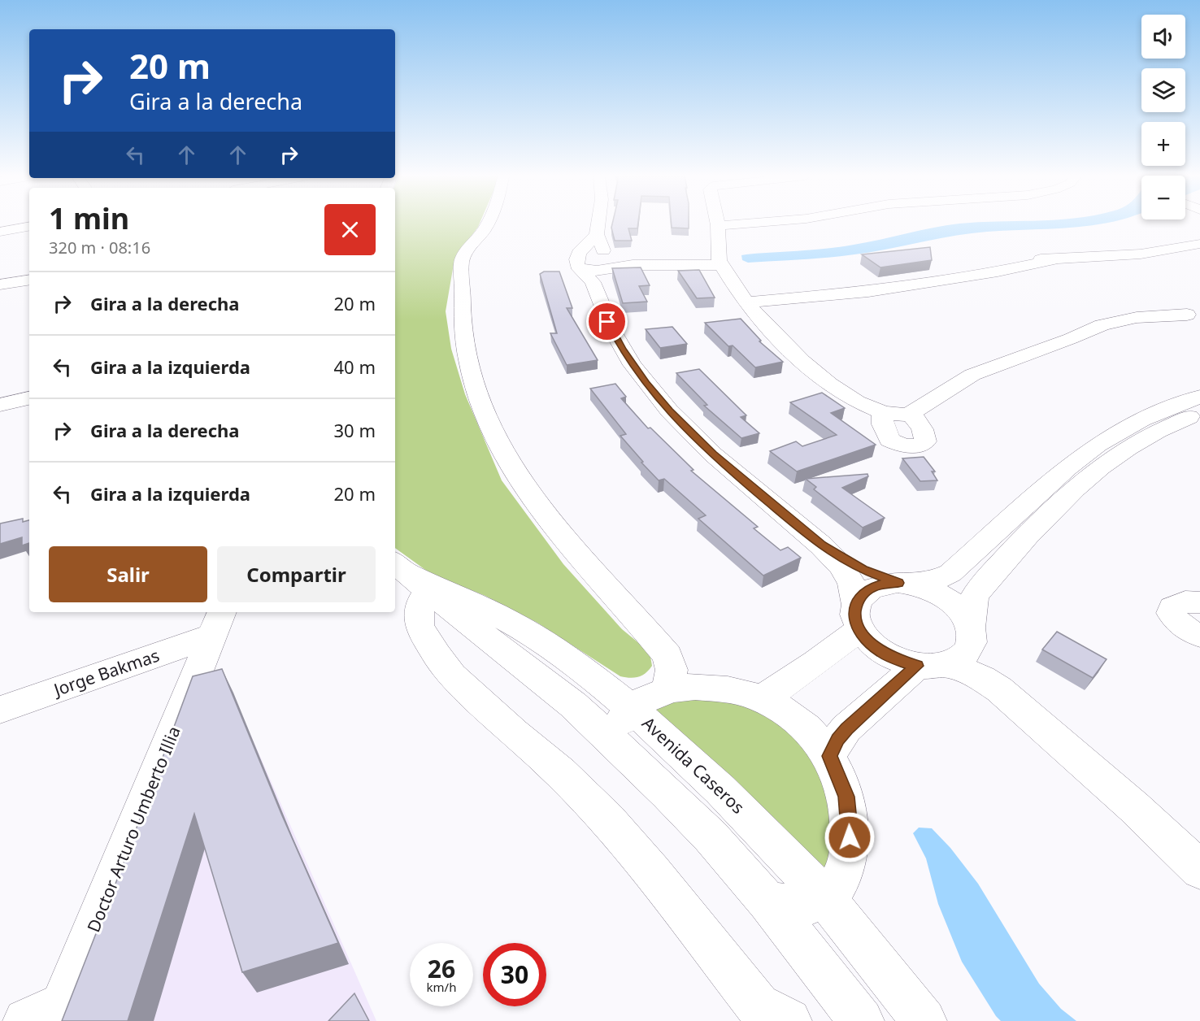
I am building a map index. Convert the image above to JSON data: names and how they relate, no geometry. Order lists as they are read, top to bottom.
{
  "streets": {
    "street": ["Jorge Bakmas", "Avenida Caseros", "Doctor Arturo Umberto Illia"]
  },
  "crossings": [
    ["Jorge Bakmas", "Doctor Arturo Umberto Illia"]
  ],
  "page": {
    "map_buttons": ["+", "−"],
    "turn": ["20 m", "Gira a la derecha"],
    "heading": ["1 min", "320 m · 08:16"],
    "list": [
      {
        "name": "Gira a la derecha",
        "value": "20 m"
      },
      {
        "name": "Gira a la izquierda",
        "value": "40 m"
      },
      {
        "name": "Gira a la derecha",
        "value": "30 m"
      },
      {
        "name": "Gira a la izquierda",
        "value": "20 m"
      }
    ],
    "buttons": ["Salir", "Compartir"],
    "speed": "26 km/h",
    "limit": "30"
  }
}
